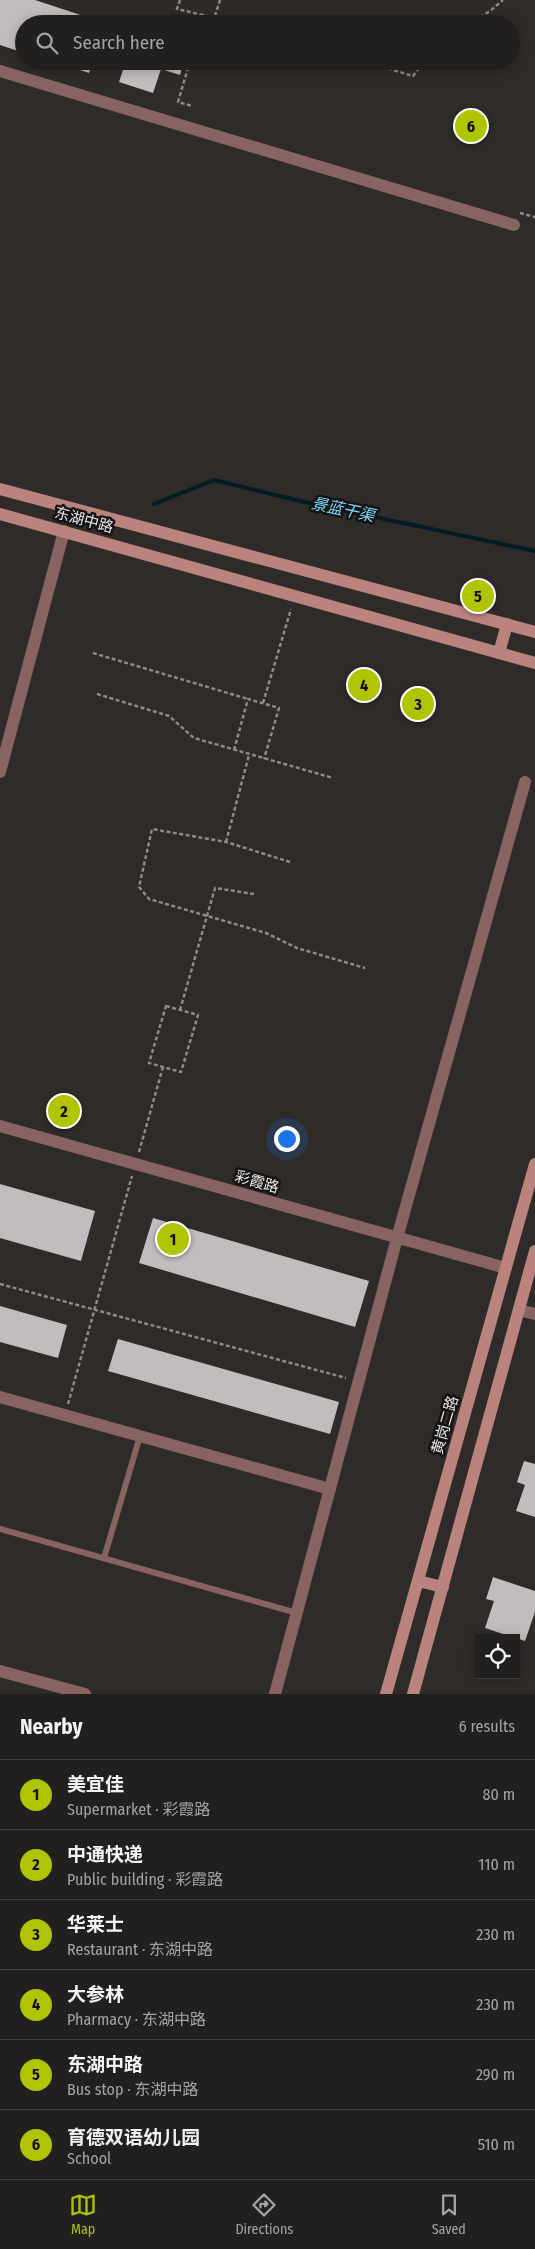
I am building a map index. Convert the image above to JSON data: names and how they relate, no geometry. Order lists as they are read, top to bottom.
{
  "streets": {
    "main road": ["东湖中路", "黄岗二路"],
    "street": ["彩霞路"]
  },
  "crossings": [
    ["彩霞路", "黄岗二路"]
  ],
  "water": ["景蓝干渠"],
  "page": {
    "search": "Search here",
    "pins": [
      "6",
      "5",
      "4",
      "3",
      "2",
      "1"
    ],
    "heading": ["Nearby", "6 results"],
    "list": [
      {
        "mark": "1",
        "name": "美宜佳",
        "note": "Supermarket · 彩霞路",
        "value": "80 m"
      },
      {
        "mark": "2",
        "name": "中通快递",
        "note": "Public building · 彩霞路",
        "value": "110 m"
      },
      {
        "mark": "3",
        "name": "华莱士",
        "note": "Restaurant · 东湖中路",
        "value": "230 m"
      },
      {
        "mark": "4",
        "name": "大参林",
        "note": "Pharmacy · 东湖中路",
        "value": "230 m"
      },
      {
        "mark": "5",
        "name": "东湖中路",
        "note": "Bus stop · 东湖中路",
        "value": "290 m"
      },
      {
        "mark": "6",
        "name": "育德双语幼儿园",
        "note": "School",
        "value": "510 m"
      }
    ],
    "nav": ["Map", "Directions", "Saved"]
  }
}
